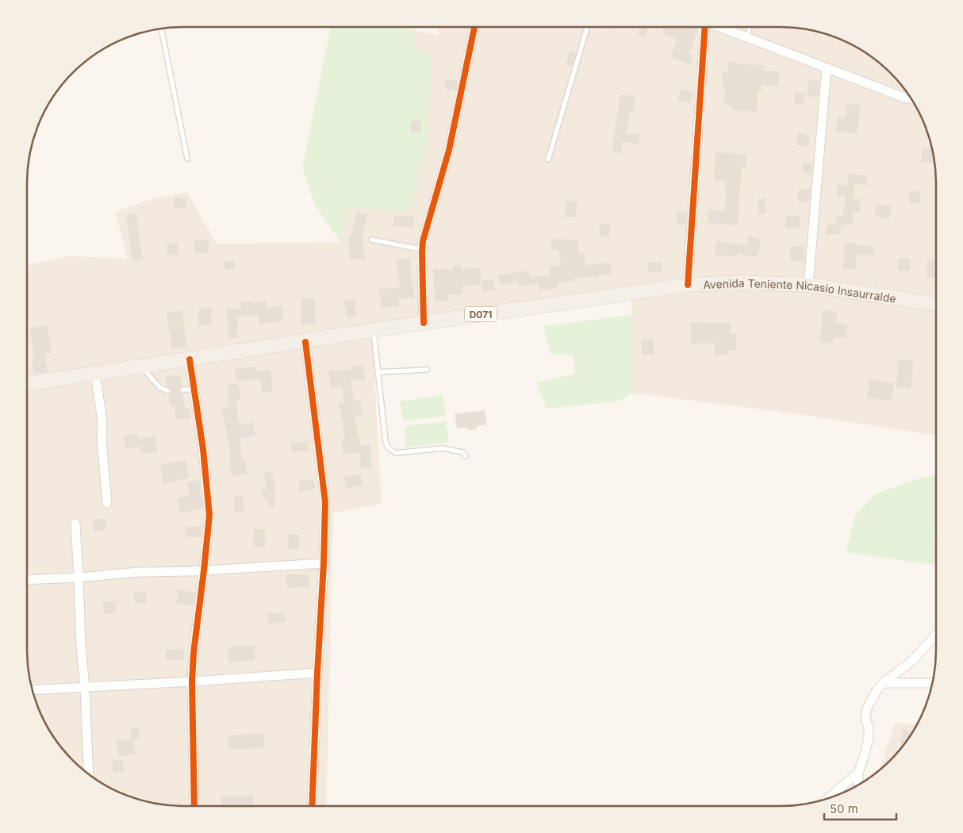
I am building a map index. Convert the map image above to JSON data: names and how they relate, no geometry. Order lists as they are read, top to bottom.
{
  "streets": {
    "main road": ["Avenida Teniente Nicasio Insaurralde", "D071"]
  },
  "scale_bar": "50 m"
}
